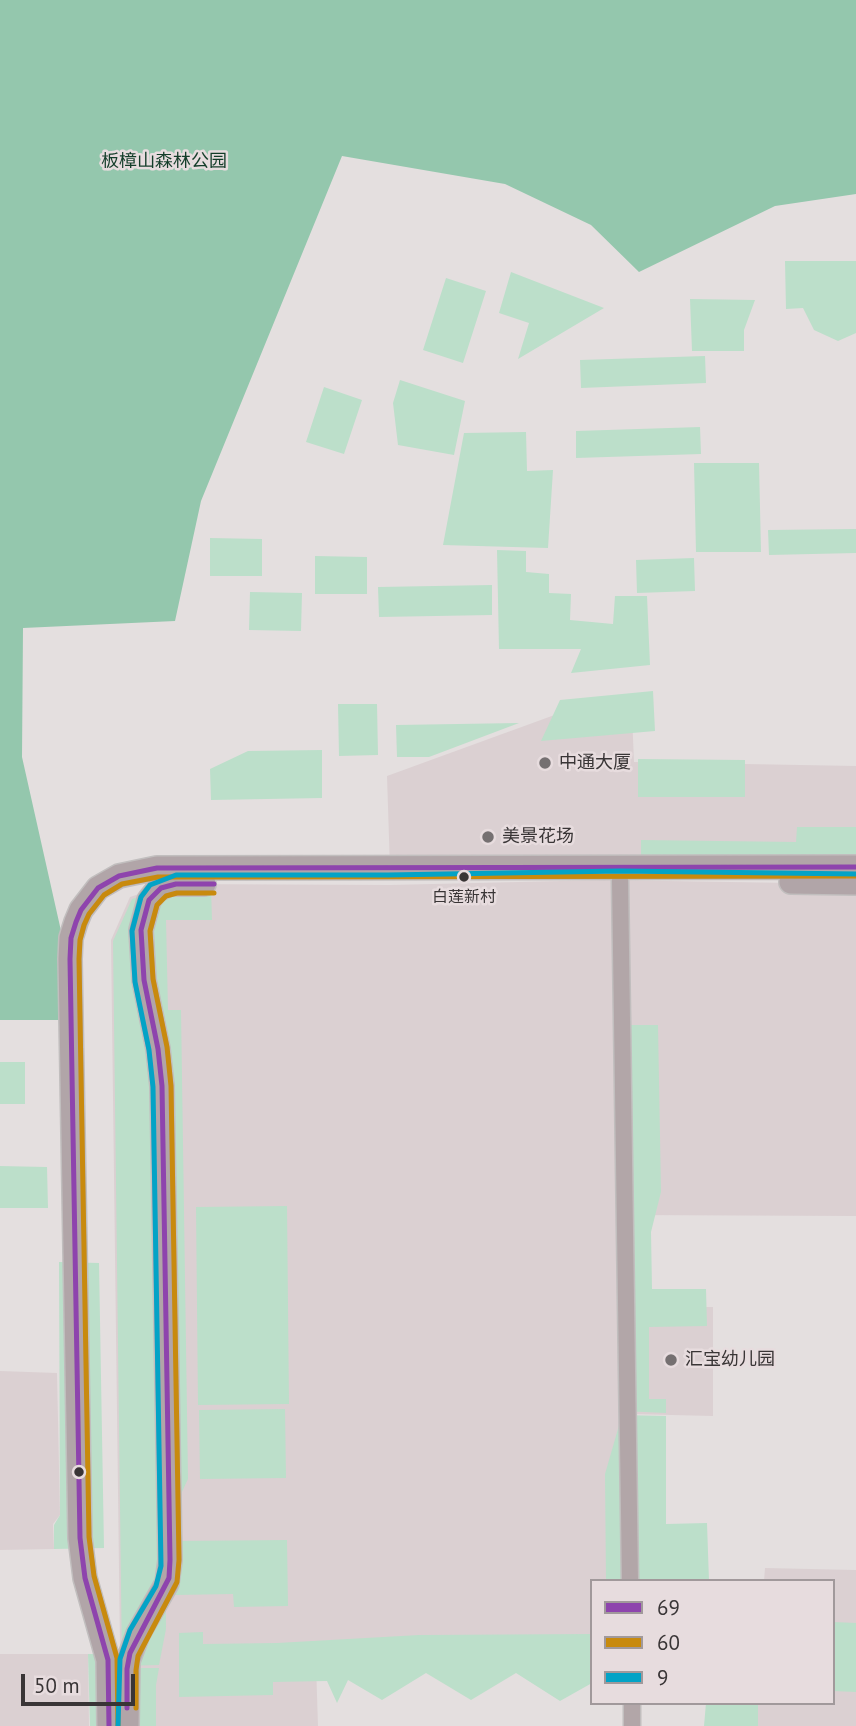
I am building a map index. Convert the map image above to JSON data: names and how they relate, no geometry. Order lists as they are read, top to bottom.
{
  "parks": ["板樟山森林公园"],
  "places": [
    "中通大厦",
    "美景花场",
    "白莲新村",
    "汇宝幼儿园"
  ],
  "lines": ["transit line 69", "transit line 9", "transit line 60"],
  "legend": ["69", "60", "9"],
  "scale_bar": "50 m"
}
